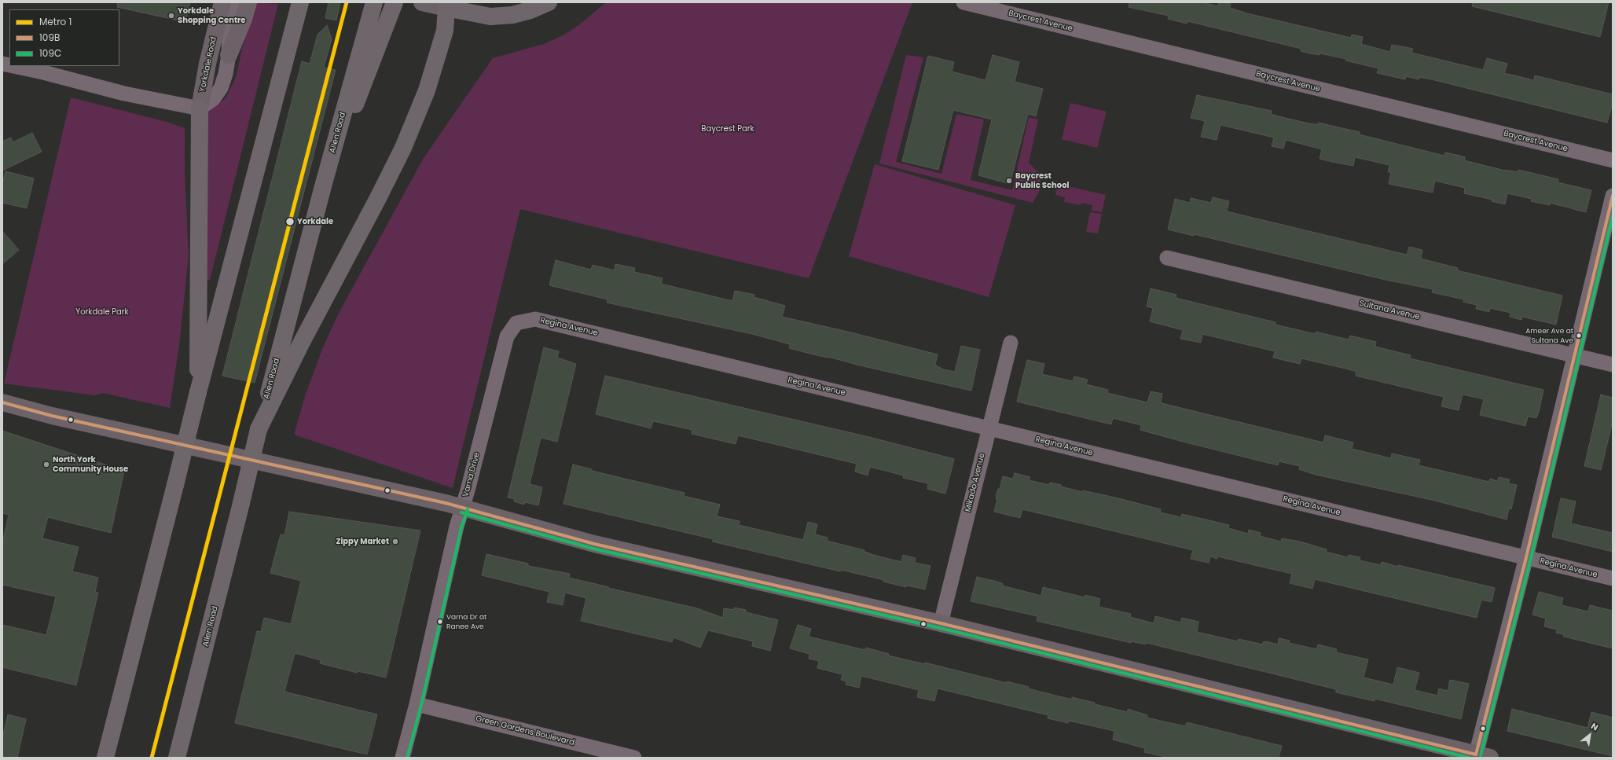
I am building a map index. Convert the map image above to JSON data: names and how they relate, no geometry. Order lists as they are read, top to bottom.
{
  "streets": {
    "highway": ["Allen Road"],
    "street": [
      "Baycrest Avenue",
      "Yorkdale Road",
      "Sultana Avenue",
      "Regina Avenue",
      "Varna Drive",
      "Mikado Avenue",
      "Green Gardens Boulevard"
    ]
  },
  "crossings": [
    ["Regina Avenue", "Varna Drive"],
    ["Regina Avenue", "Mikado Avenue"],
    ["Varna Drive", "Green Gardens Boulevard"]
  ],
  "parks": ["Baycrest Park", "Yorkdale Park"],
  "places": [
    "Yorkdale Shopping Centre",
    "Baycrest Public School",
    "Yorkdale",
    "Ameer Ave at Sultana Ave",
    "North York Community House",
    "Zippy Market",
    "Varna Dr at Ranee Ave"
  ],
  "lines": ["metro line 1", "transit line 109B", "transit line 109C"],
  "legend": ["Metro 1", "109B", "109C"],
  "north": "top right"
}
